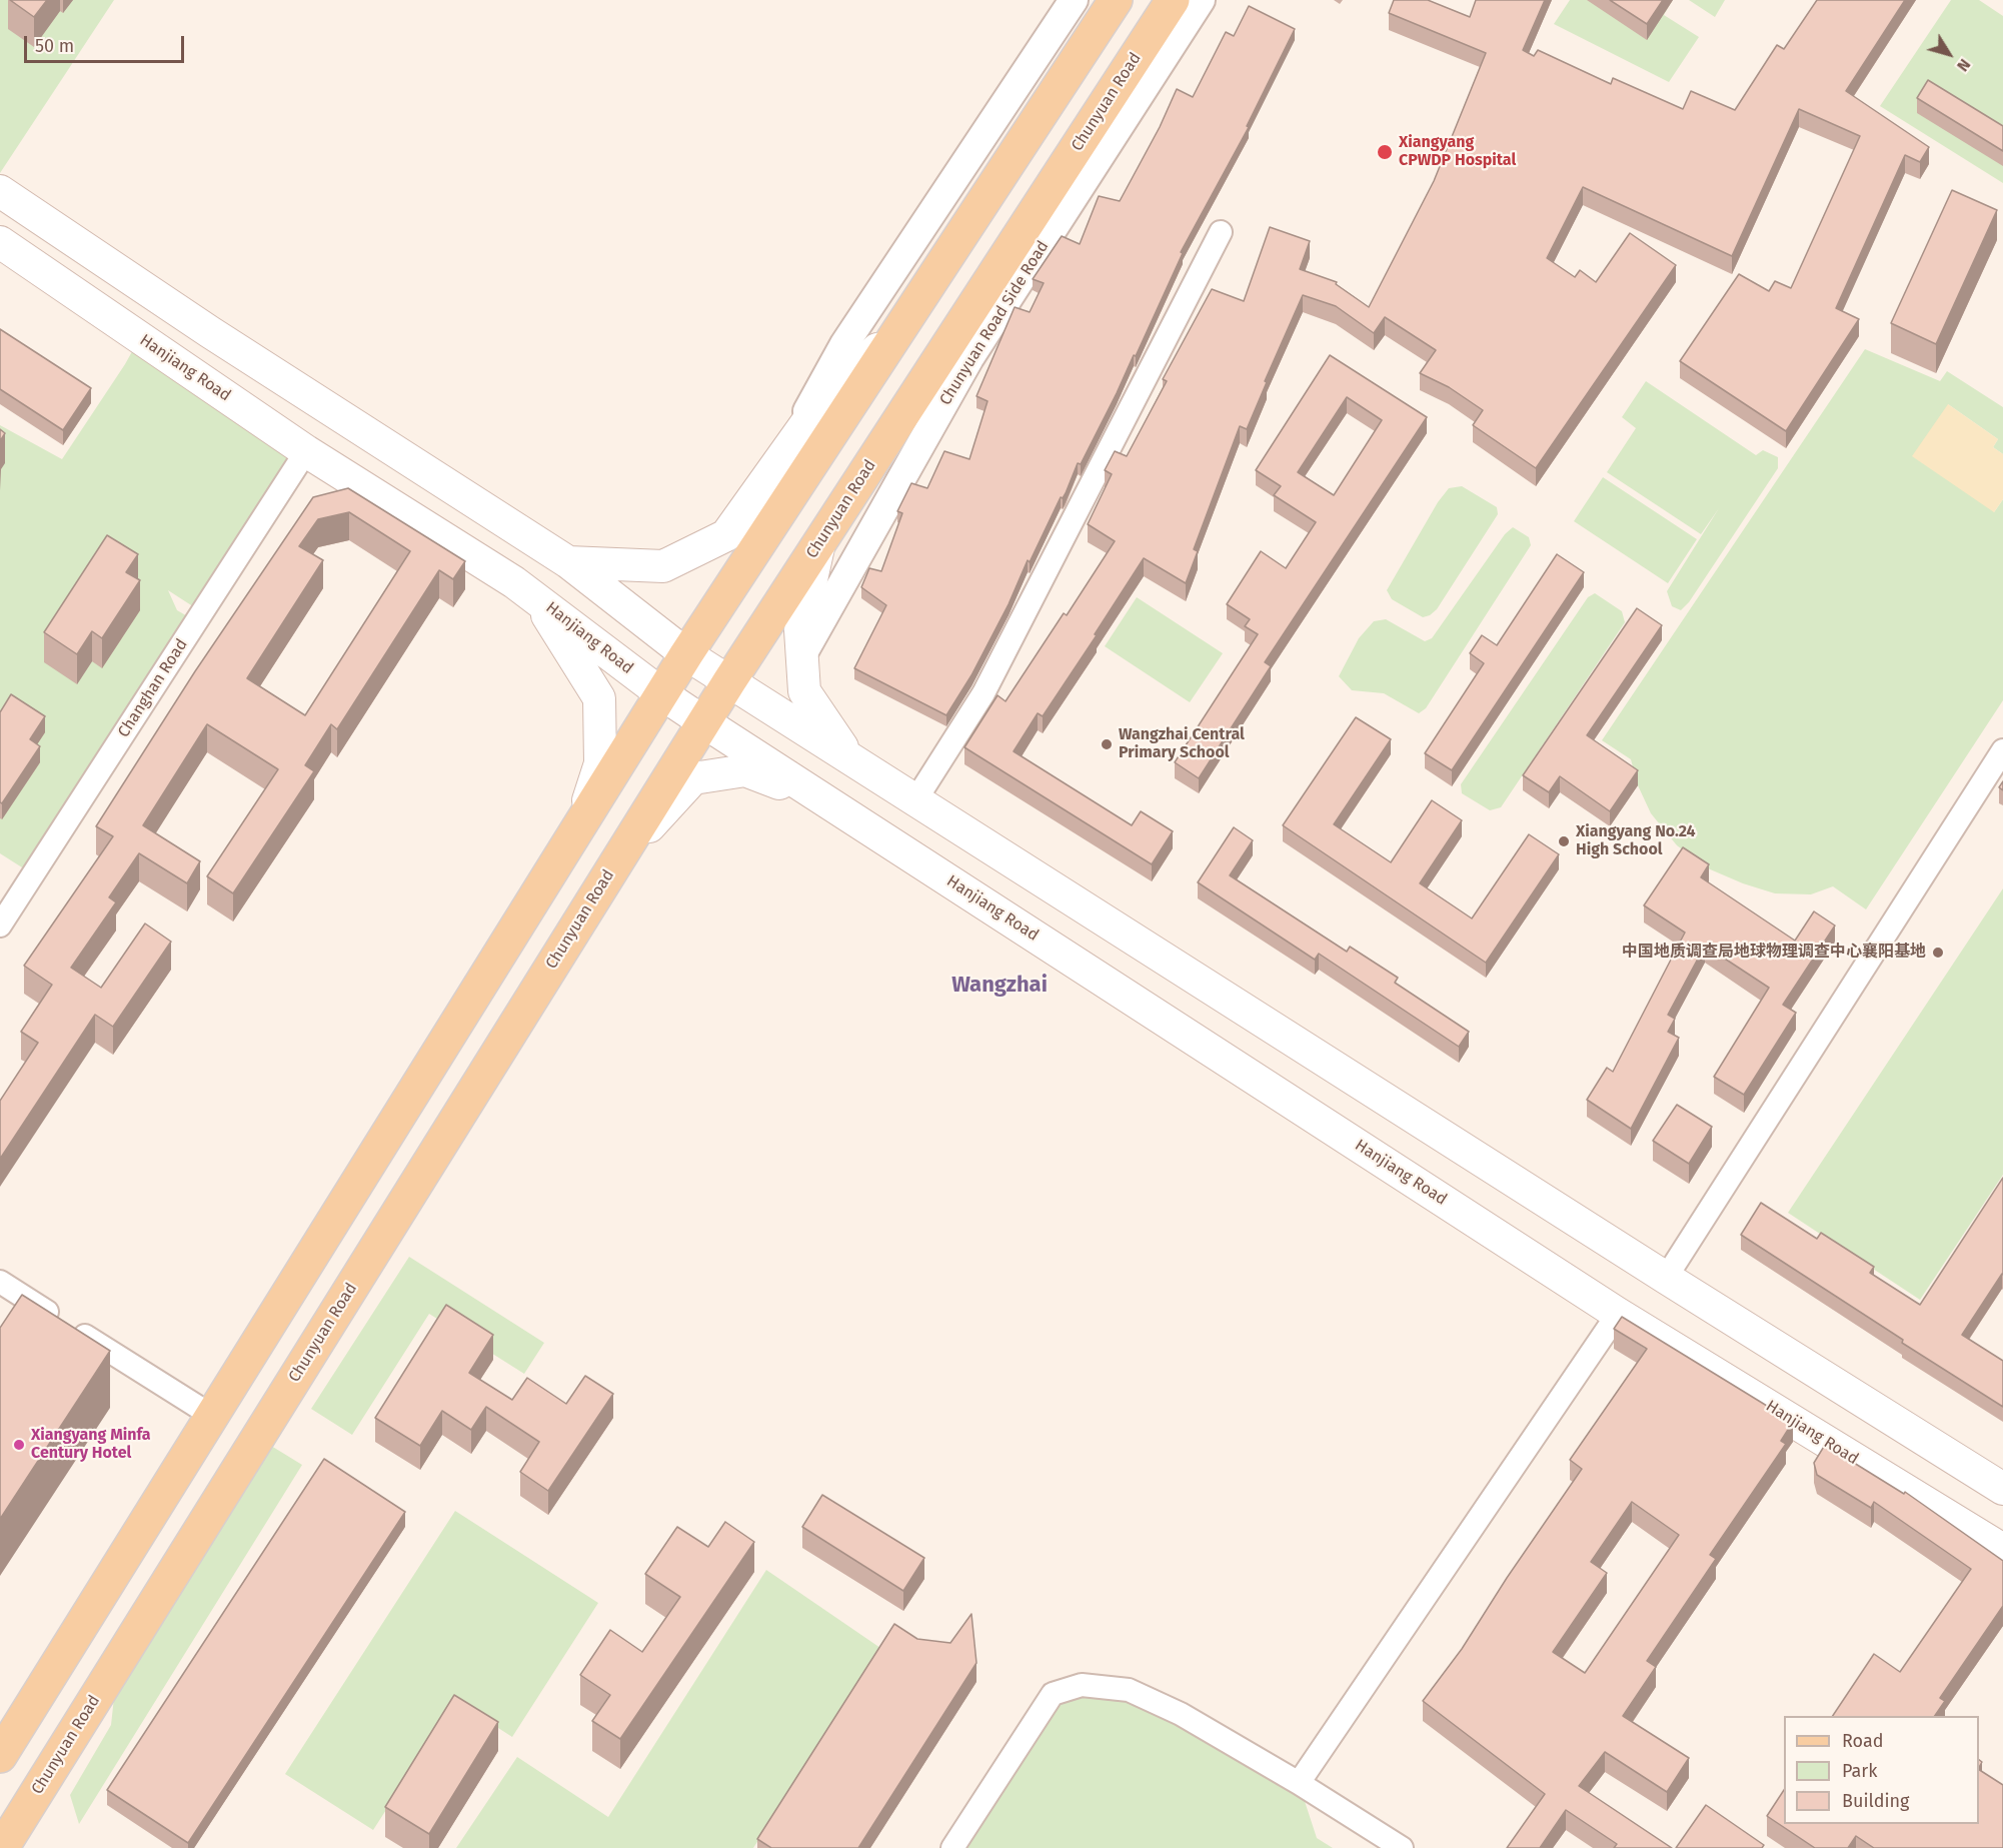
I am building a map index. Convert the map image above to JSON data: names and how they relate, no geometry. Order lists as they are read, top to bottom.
{
  "streets": {
    "main road": ["Chunyuan Road", "Hanjiang Road"],
    "street": ["Chunyuan Road Side Road", "Changhan Road"]
  },
  "crossings": [
    ["Chunyuan Road", "Hanjiang Road"],
    ["Hanjiang Road", "Changhan Road"]
  ],
  "districts": ["Wangzhai"],
  "places": [
    "Xiangyang CPWDP Hospital",
    "Wangzhai Central Primary School",
    "Xiangyang No.24 High School",
    "中国地质调查局地球物理调查中心襄阳基地",
    "Xiangyang Minfa Century Hotel"
  ],
  "legend": ["Road", "Park", "Building"],
  "scale_bar": "50 m",
  "north": "bottom right"
}
